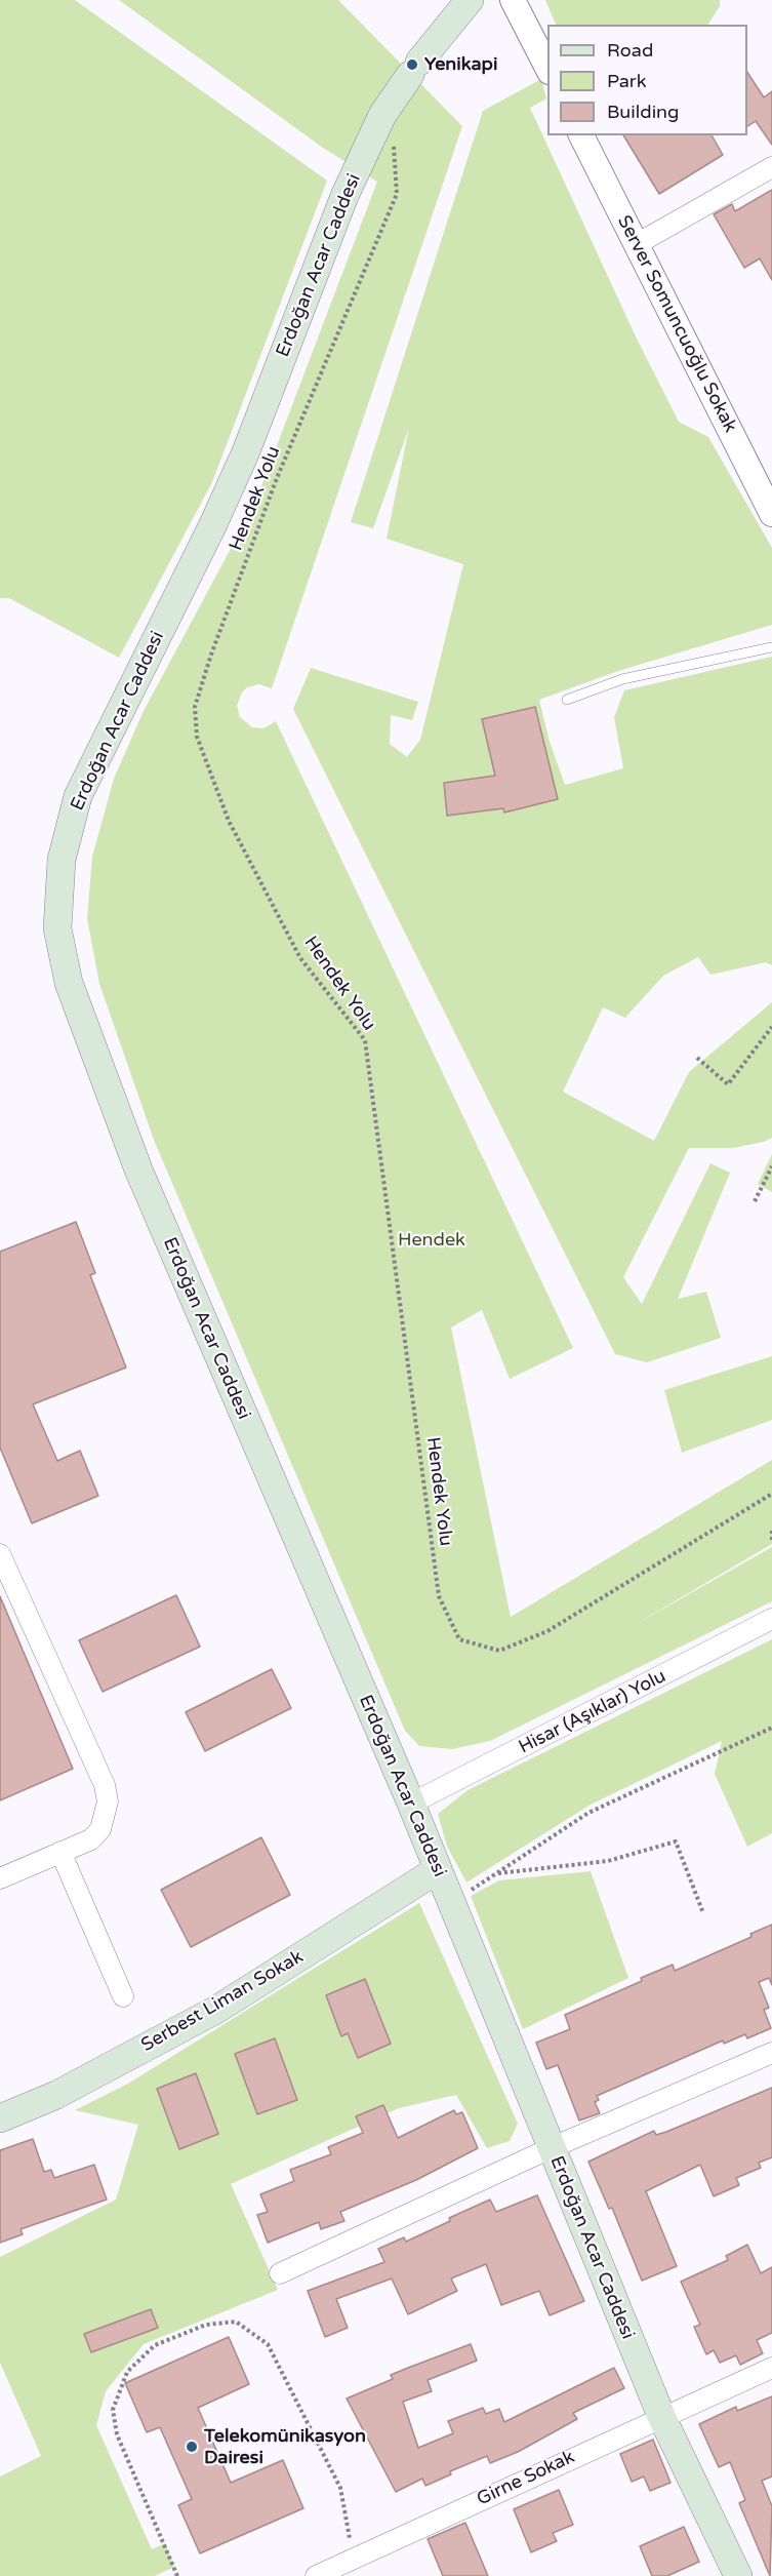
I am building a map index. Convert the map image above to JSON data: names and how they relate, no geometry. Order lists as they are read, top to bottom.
{
  "streets": {
    "main road": ["Erdoğan Acar Caddesi", "Serbest Liman Sokak"],
    "street": ["Server Somuncuoğlu Sokak", "Hisar (Aşıklar) Yolu", "Girne Sokak"],
    "path": ["Hendek Yolu"]
  },
  "crossings": [
    ["Erdoğan Acar Caddesi", "Hendek Yolu"],
    ["Erdoğan Acar Caddesi", "Hisar (Aşıklar) Yolu"],
    ["Erdoğan Acar Caddesi", "Serbest Liman Sokak"],
    ["Erdoğan Acar Caddesi", "Girne Sokak"]
  ],
  "parks": ["Hendek"],
  "places": ["Yenikapi", "Telekomünikasyon Dairesi"],
  "legend": ["Road", "Park", "Building"]
}
